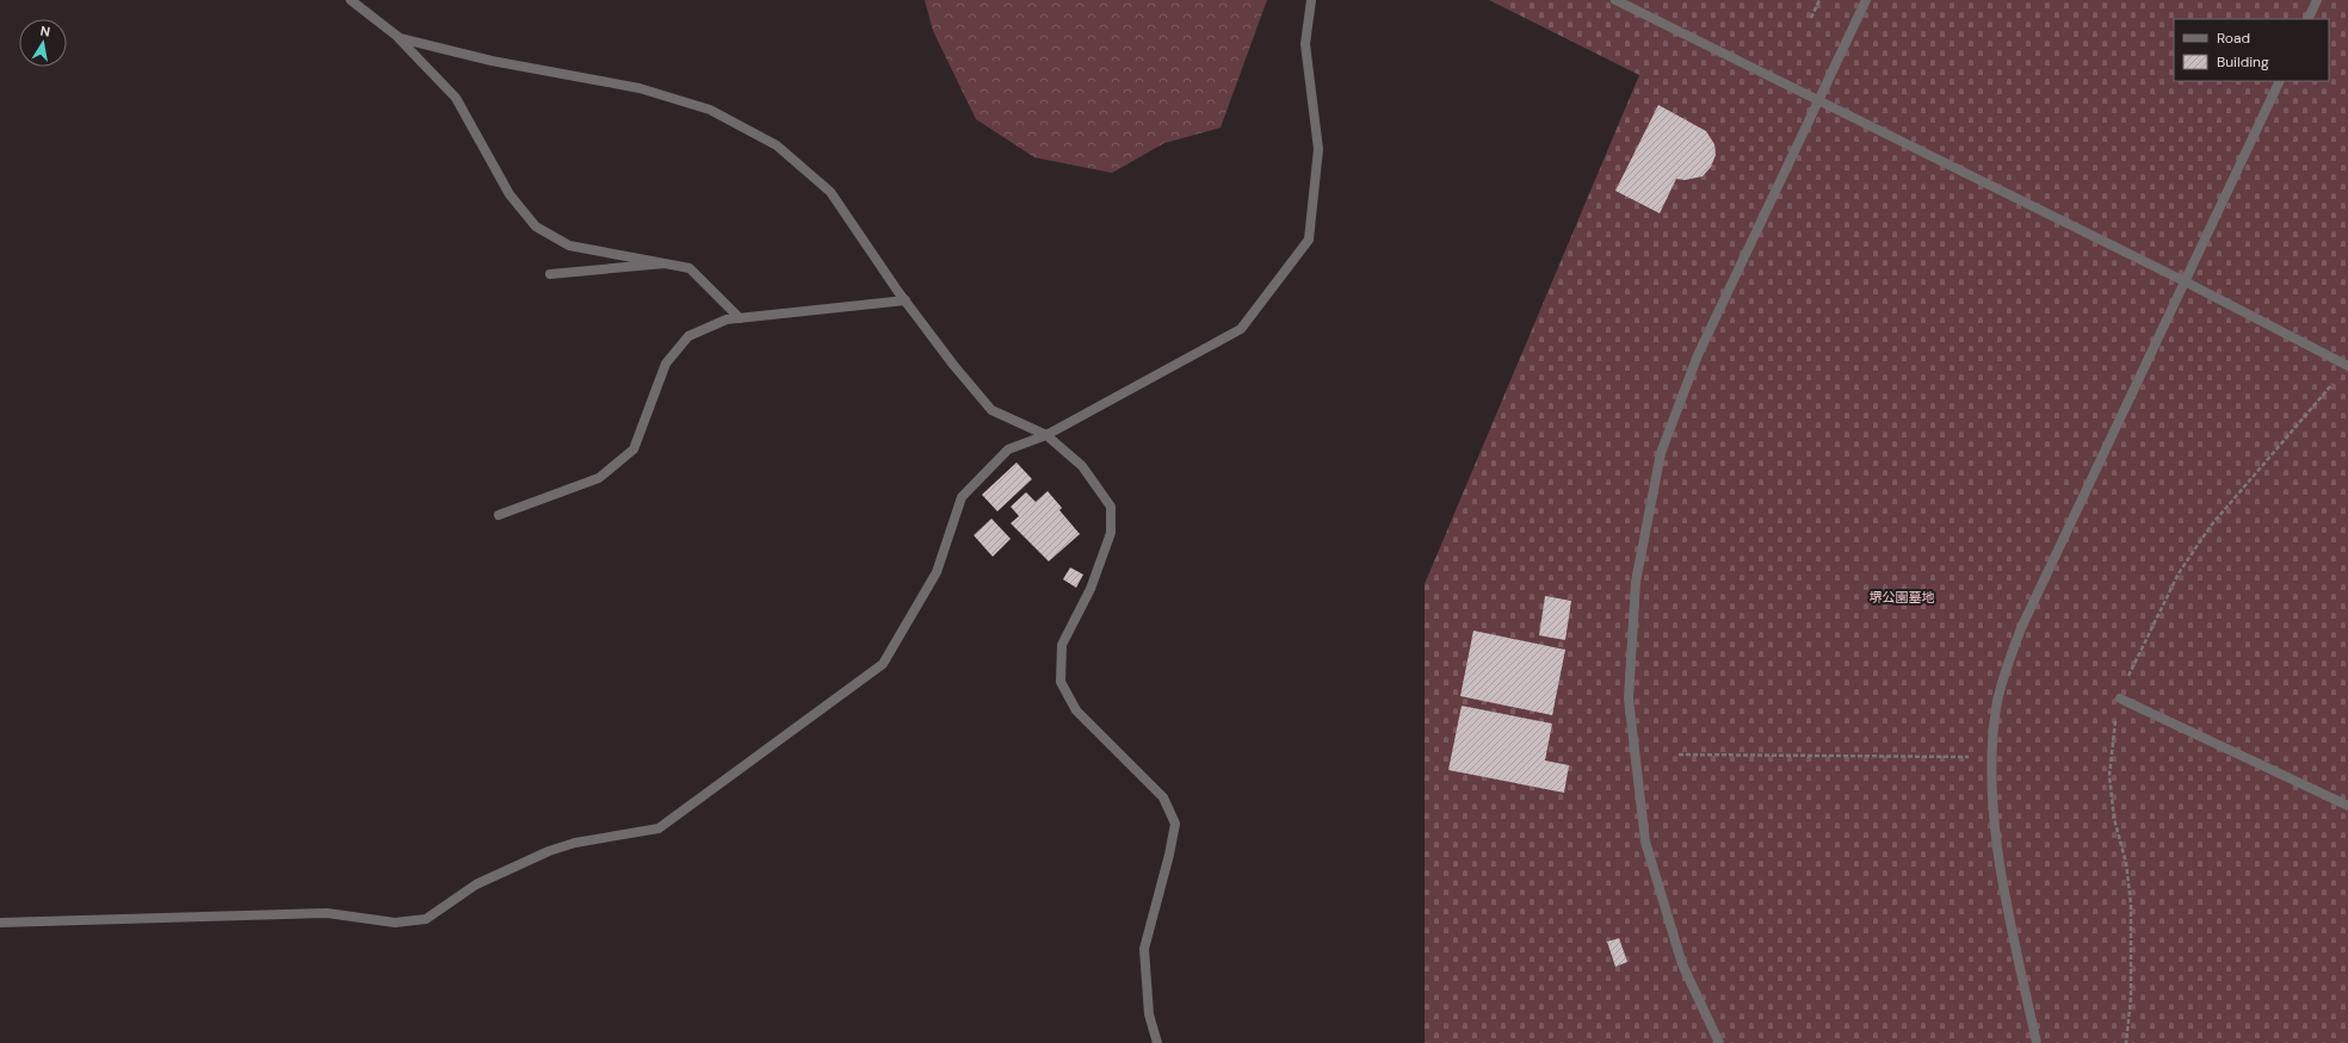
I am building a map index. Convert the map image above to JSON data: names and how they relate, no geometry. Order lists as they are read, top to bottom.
{
  "parks": ["堺公園墓地"],
  "legend": ["Road", "Building"],
  "north": "top"
}
